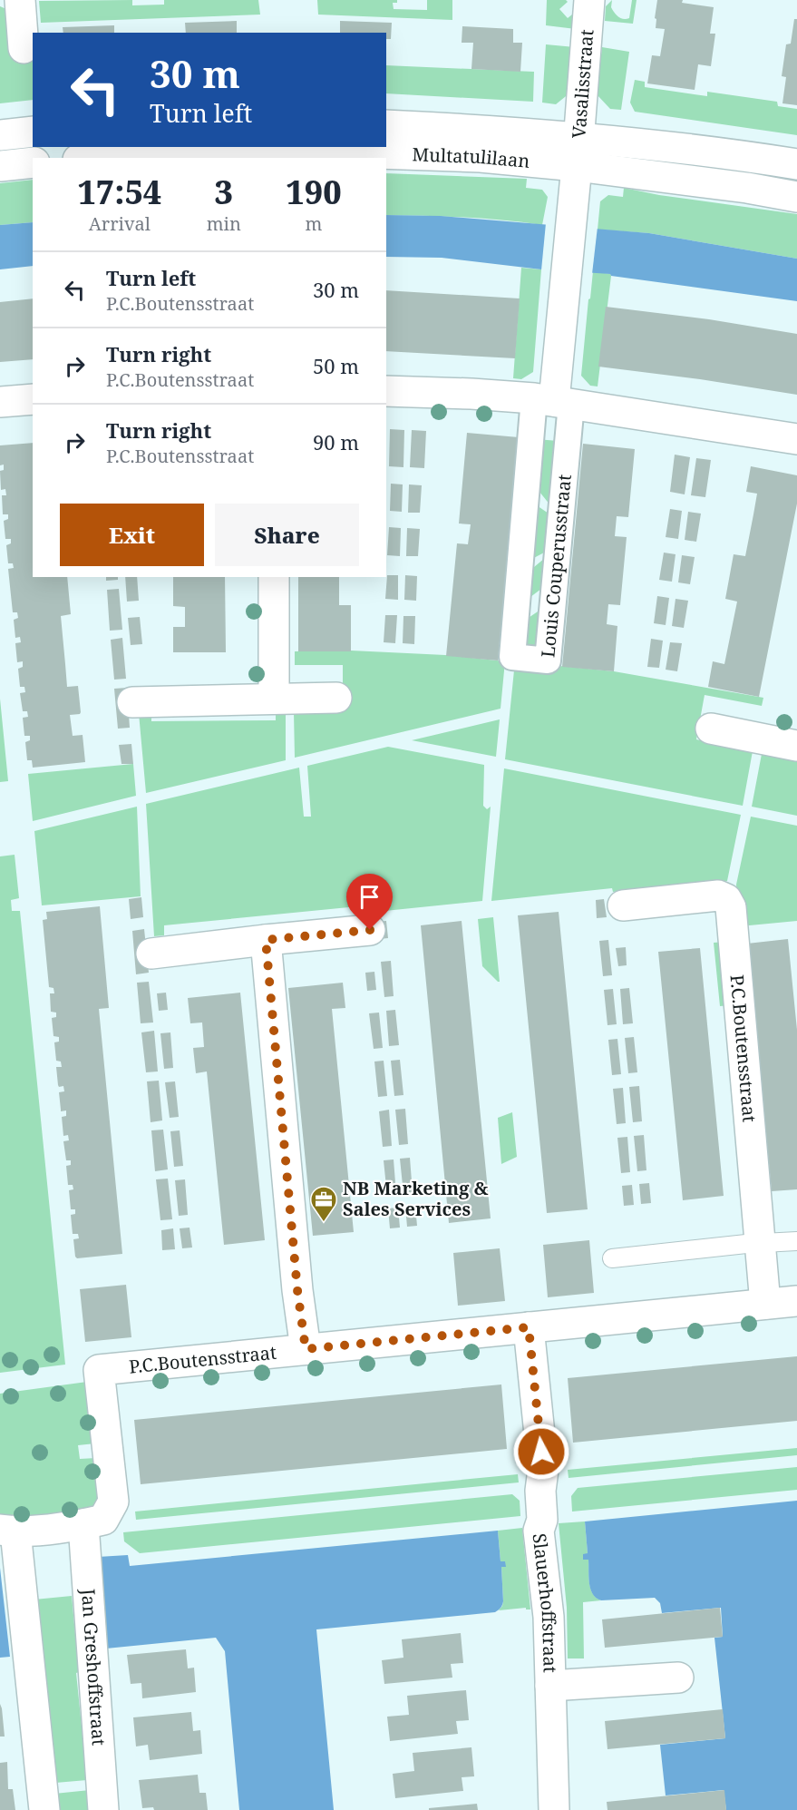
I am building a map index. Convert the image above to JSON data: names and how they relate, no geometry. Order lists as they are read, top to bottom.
{
  "streets": {
    "street": [
      "Vasalisstraat",
      "Multatulilaan",
      "Louis Couperusstraat",
      "P.C.Boutensstraat",
      "Slauerhoffstraat",
      "Jan Greshoffstraat"
    ]
  },
  "crossings": [
    ["Vasalisstraat", "Multatulilaan"],
    ["Vasalisstraat", "Louis Couperusstraat"],
    ["Multatulilaan", "Louis Couperusstraat"],
    ["P.C.Boutensstraat", "Slauerhoffstraat"],
    ["P.C.Boutensstraat", "Jan Greshoffstraat"]
  ],
  "places": {
    "office": ["NB Marketing & Sales Services"]
  },
  "page": {
    "turn": ["30 m", "Turn left"],
    "eta": [
      "17:54",
      "Arrival",
      "3",
      "min",
      "190",
      "m"
    ],
    "list": [
      {
        "name": "Turn left",
        "note": "P.C.Boutensstraat",
        "value": "30 m"
      },
      {
        "name": "Turn right",
        "note": "P.C.Boutensstraat",
        "value": "50 m"
      },
      {
        "name": "Turn right",
        "note": "P.C.Boutensstraat",
        "value": "90 m"
      }
    ],
    "buttons": ["Exit", "Share"]
  }
}
